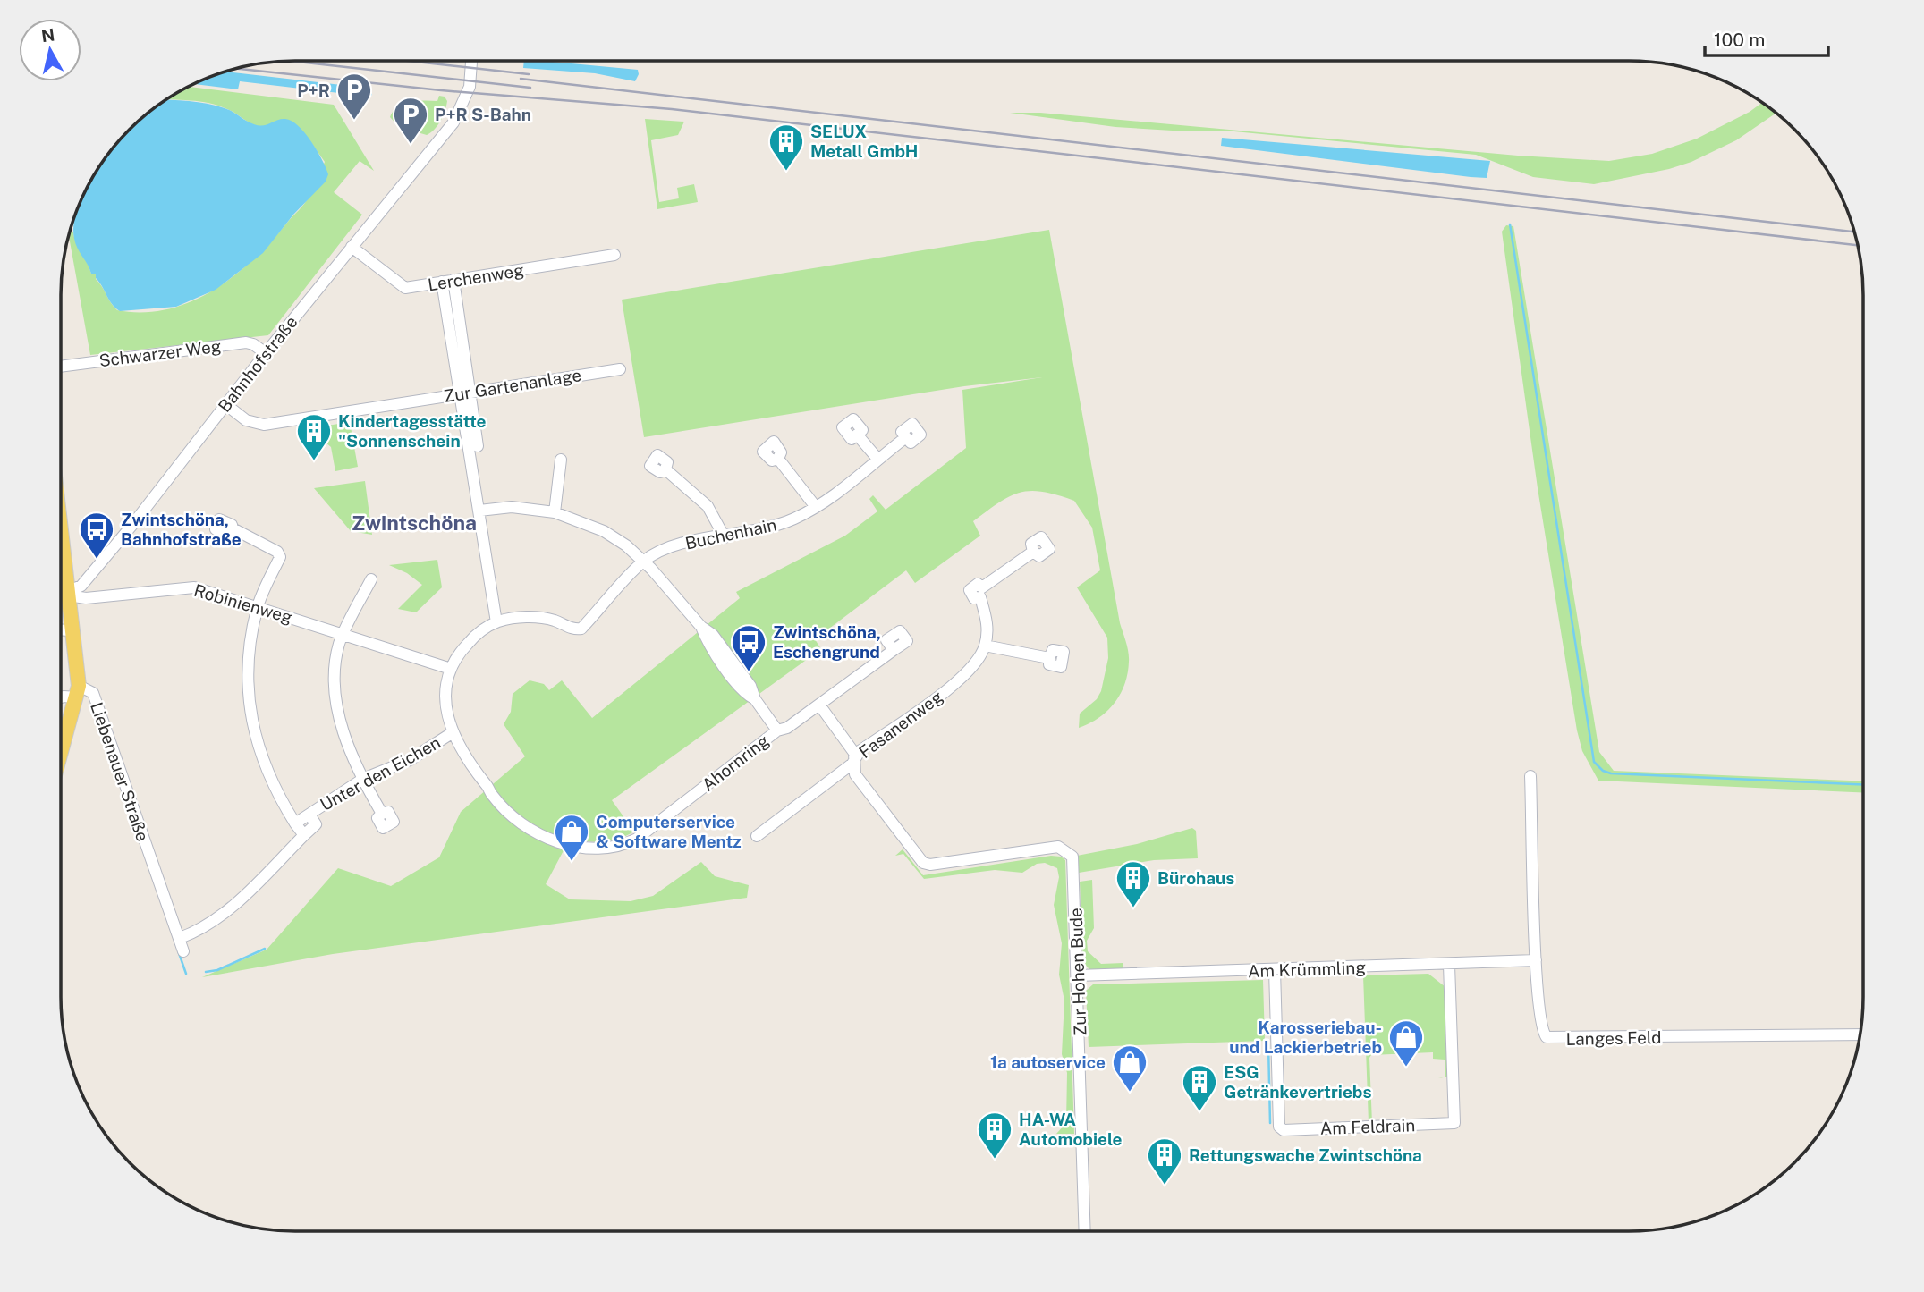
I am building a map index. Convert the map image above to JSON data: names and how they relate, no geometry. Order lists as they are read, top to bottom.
{
  "streets": {
    "main road": ["Liebenauer Straße"],
    "street": [
      "Lerchenweg",
      "Schwarzer Weg",
      "Bahnhofstraße",
      "Zur Gartenanlage",
      "Buchenhain",
      "Robinienweg",
      "Fasanenweg",
      "Ahornring",
      "Unter den Eichen",
      "Am Krümmling",
      "Zur Hohen Bude",
      "Langes Feld",
      "Am Feldrain"
    ]
  },
  "crossings": [
    ["Lerchenweg", "Bahnhofstraße"],
    ["Schwarzer Weg", "Bahnhofstraße"],
    ["Bahnhofstraße", "Zur Gartenanlage"],
    ["Bahnhofstraße", "Robinienweg"],
    ["Bahnhofstraße", "Liebenauer Straße"],
    ["Robinienweg", "Ahornring"],
    ["Robinienweg", "Liebenauer Straße"],
    ["Fasanenweg", "Zur Hohen Bude"],
    ["Ahornring", "Unter den Eichen"],
    ["Liebenauer Straße", "Unter den Eichen"],
    ["Am Krümmling", "Zur Hohen Bude"],
    ["Am Krümmling", "Langes Feld"],
    ["Am Krümmling", "Am Feldrain"]
  ],
  "districts": ["Zwintschöna"],
  "places": {
    "parking": ["P+R", "P+R S-Bahn"],
    "building": [
      "SELUX Metall GmbH",
      "Kindertagesstätte \"Sonnenschein",
      "Bürohaus",
      "ESG Getränkevertriebs",
      "HA-WA Automobiele",
      "Rettungswache Zwintschöna"
    ],
    "bus stop": ["Zwintschöna, Bahnhofstraße", "Zwintschöna, Eschengrund"],
    "shop": ["Computerservice & Software Mentz", "Karosseriebau- und Lackierbetrieb", "1a autoservice"]
  },
  "scale_bar": "100 m",
  "north": "top"
}
